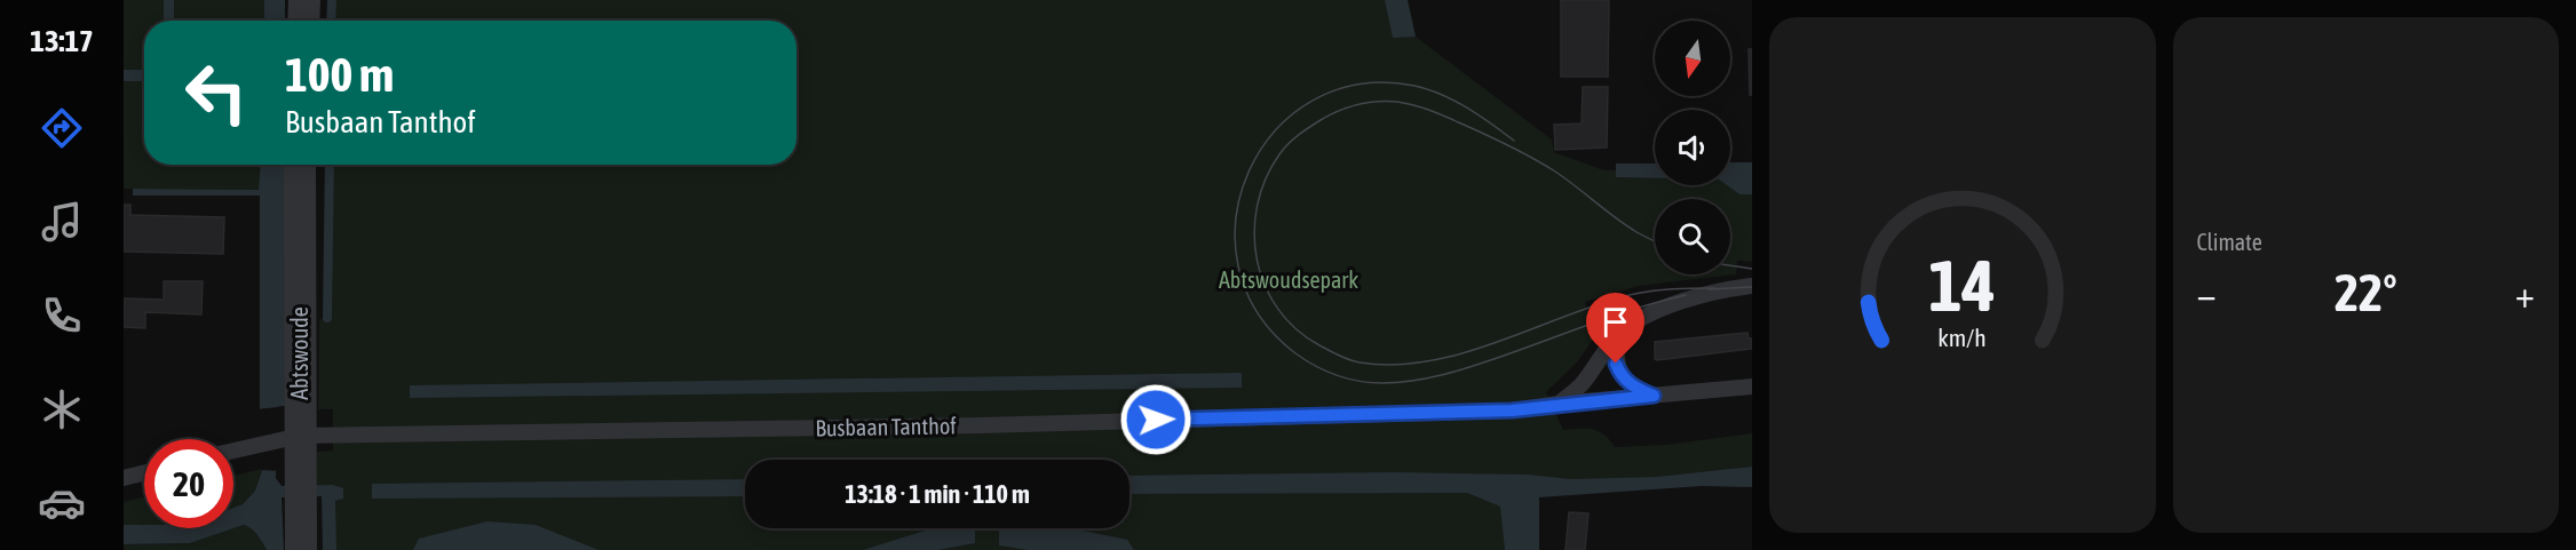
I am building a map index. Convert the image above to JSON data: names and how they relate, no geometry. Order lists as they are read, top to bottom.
{
  "streets": {
    "street": ["Abtswoude"],
    "lane": ["Busbaan Tanthof"]
  },
  "crossings": [
    ["Abtswoude", "Busbaan Tanthof"]
  ],
  "parks": ["Abtswoudsepark"],
  "north": "bottom",
  "page": {
    "tabs": "13:17",
    "tile": "Climate",
    "turn": ["100 m", "Busbaan Tanthof"],
    "heat": ["−", "22°", "+"],
    "limit": "20",
    "trip": "13:18 · 1 min · 110 m",
    "gauge": ["14", "km/h"]
  }
}
